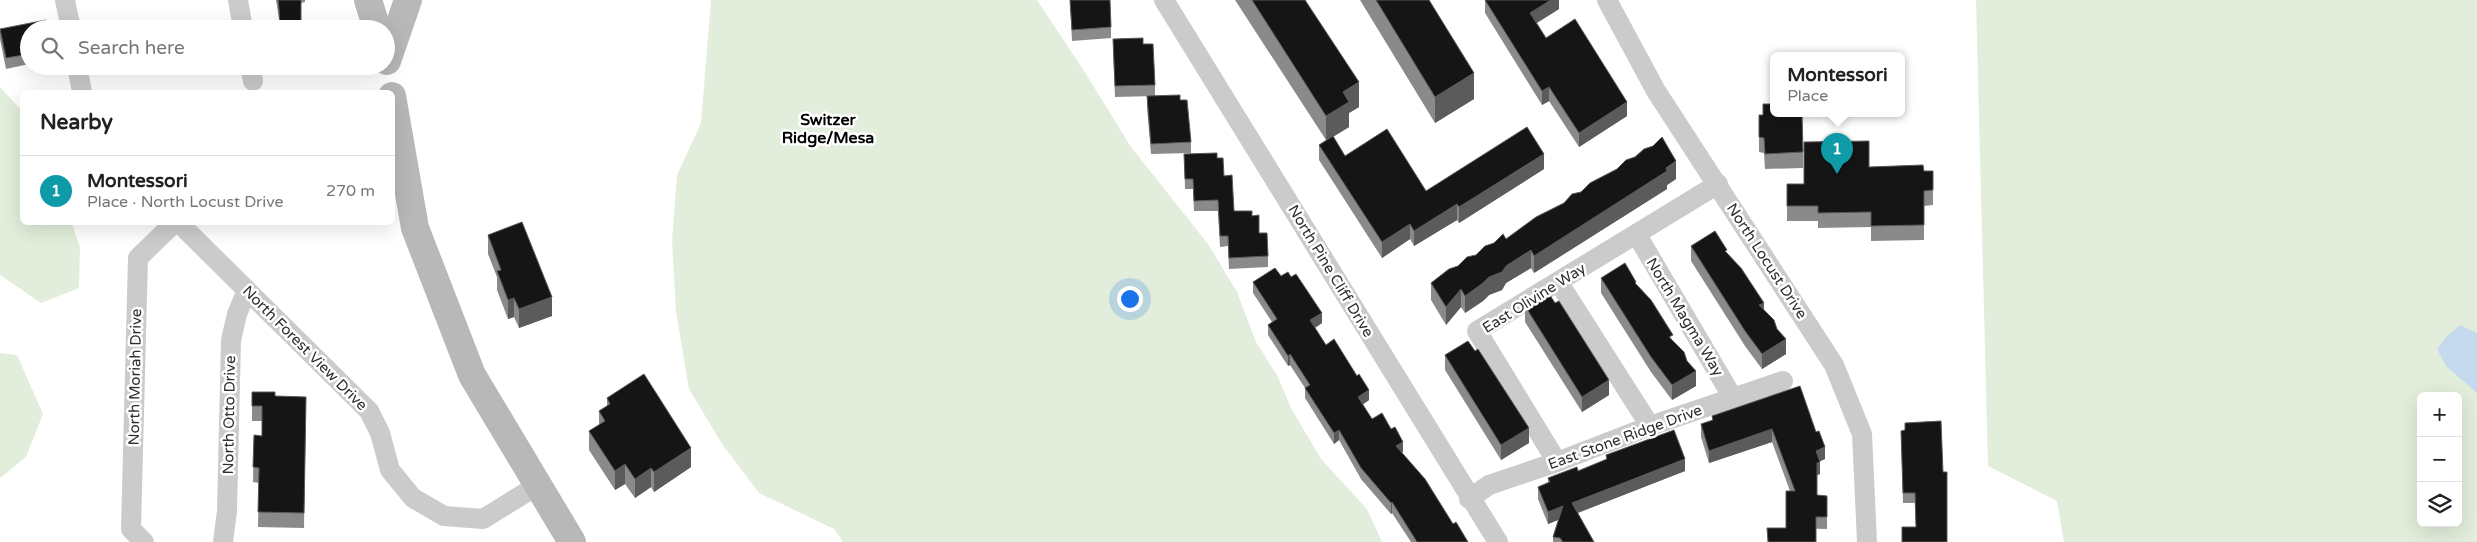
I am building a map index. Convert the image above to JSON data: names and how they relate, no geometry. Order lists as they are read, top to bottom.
{
  "streets": {
    "street": [
      "North Locust Drive",
      "North Pine Cliff Drive",
      "East Olivine Way",
      "North Magma Way",
      "North Forest View Drive",
      "North Moriah Drive",
      "North Otto Drive",
      "East Stone Ridge Drive"
    ]
  },
  "crossings": [
    ["North Locust Drive", "East Olivine Way"],
    ["North Pine Cliff Drive", "East Stone Ridge Drive"],
    ["East Olivine Way", "North Magma Way"],
    ["East Olivine Way", "East Stone Ridge Drive"],
    ["North Magma Way", "East Stone Ridge Drive"],
    ["North Forest View Drive", "North Otto Drive"]
  ],
  "districts": ["Switzer Ridge/Mesa"],
  "page": {
    "search": "Search here",
    "popup": ["Montessori", "Place"],
    "heading": "Nearby",
    "pins": "1",
    "list": [
      {
        "mark": "1",
        "name": "Montessori",
        "note": "Place · North Locust Drive",
        "value": "270 m"
      }
    ],
    "map_buttons": ["+", "−"]
  }
}
